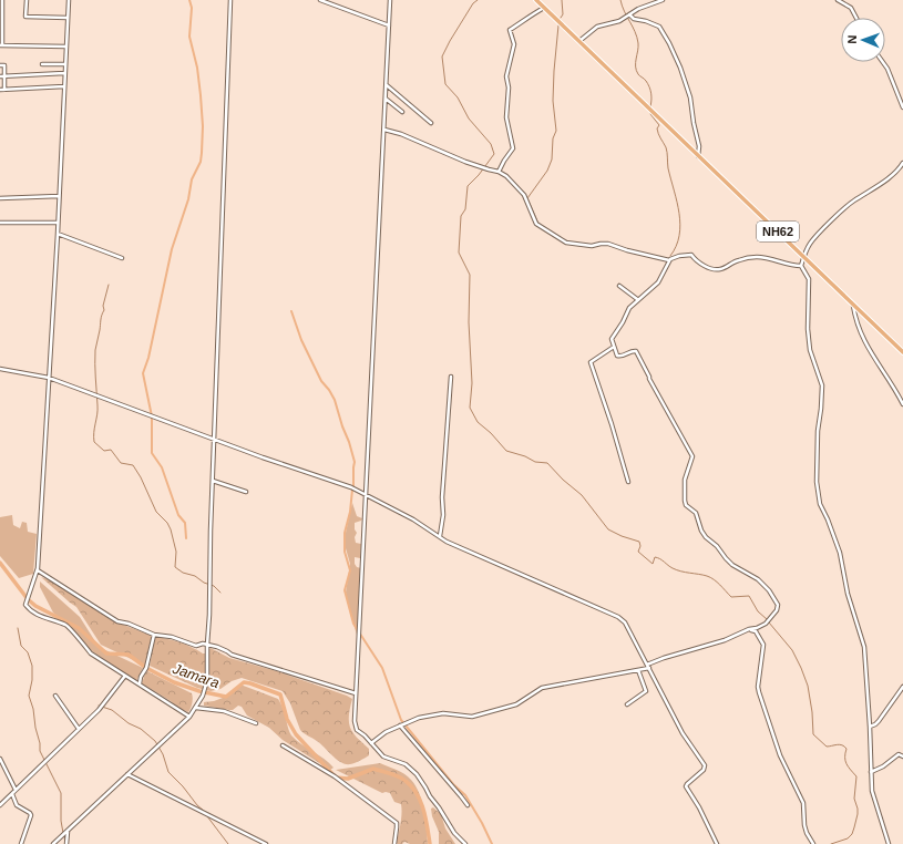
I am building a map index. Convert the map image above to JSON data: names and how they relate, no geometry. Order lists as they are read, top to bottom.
{
  "streets": {
    "main road": ["NH62"]
  },
  "water": ["Jamara"],
  "north": "left"
}
